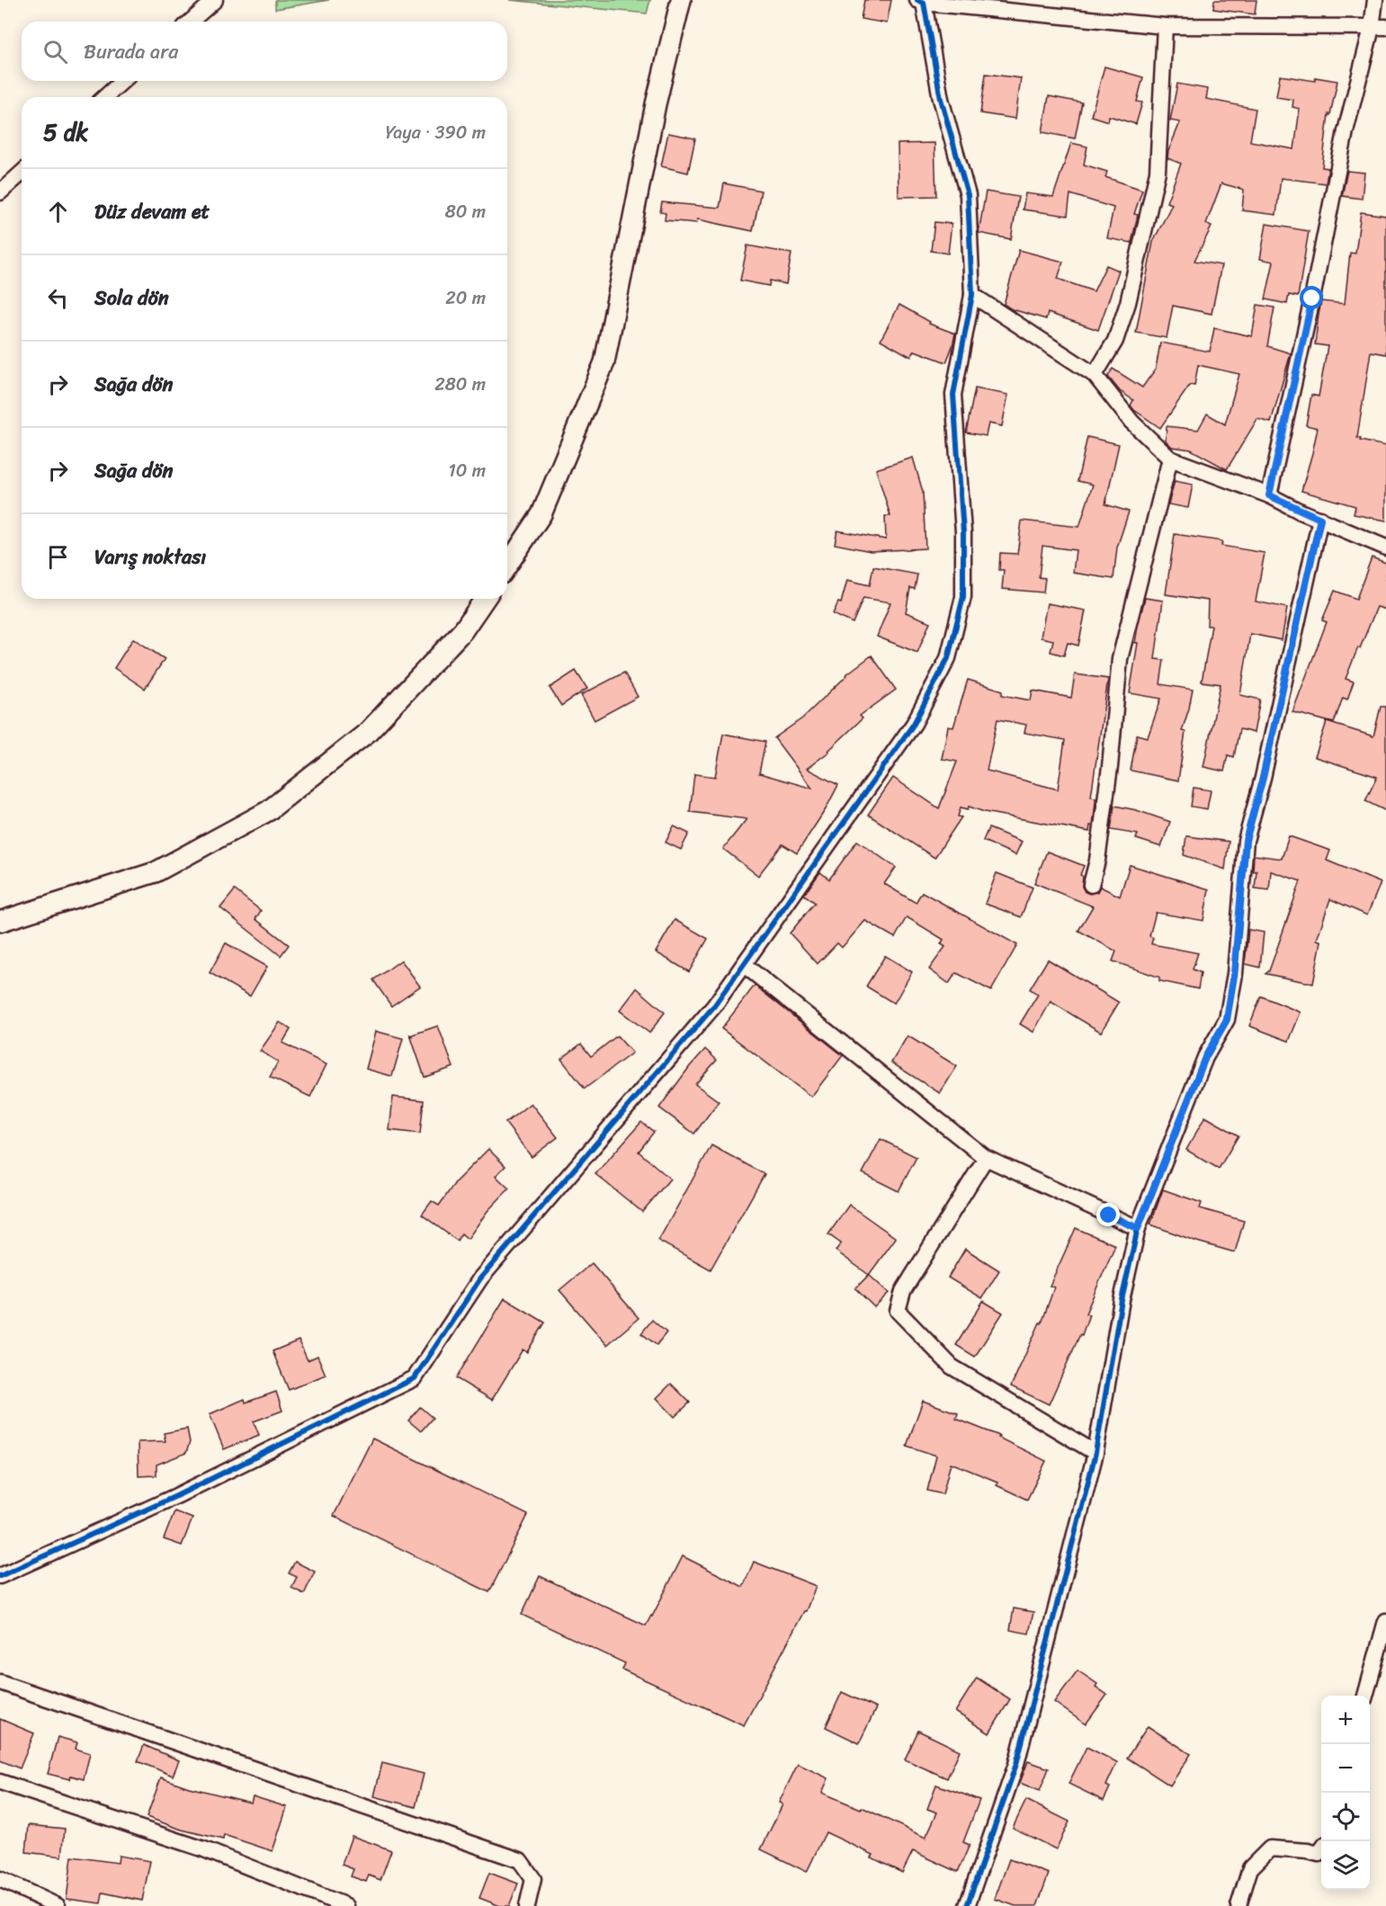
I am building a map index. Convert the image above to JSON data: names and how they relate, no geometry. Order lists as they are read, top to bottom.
{
  "page": {
    "search": "Burada ara",
    "heading": ["5 dk", "Yaya · 390 m"],
    "list": [
      ["Düz devam et", "80 m"],
      ["Sola dön", "20 m"],
      ["Sağa dön", "280 m"],
      ["Sağa dön", "10 m"],
      "Varış noktası"
    ],
    "map_buttons": ["+", "−"]
  }
}
